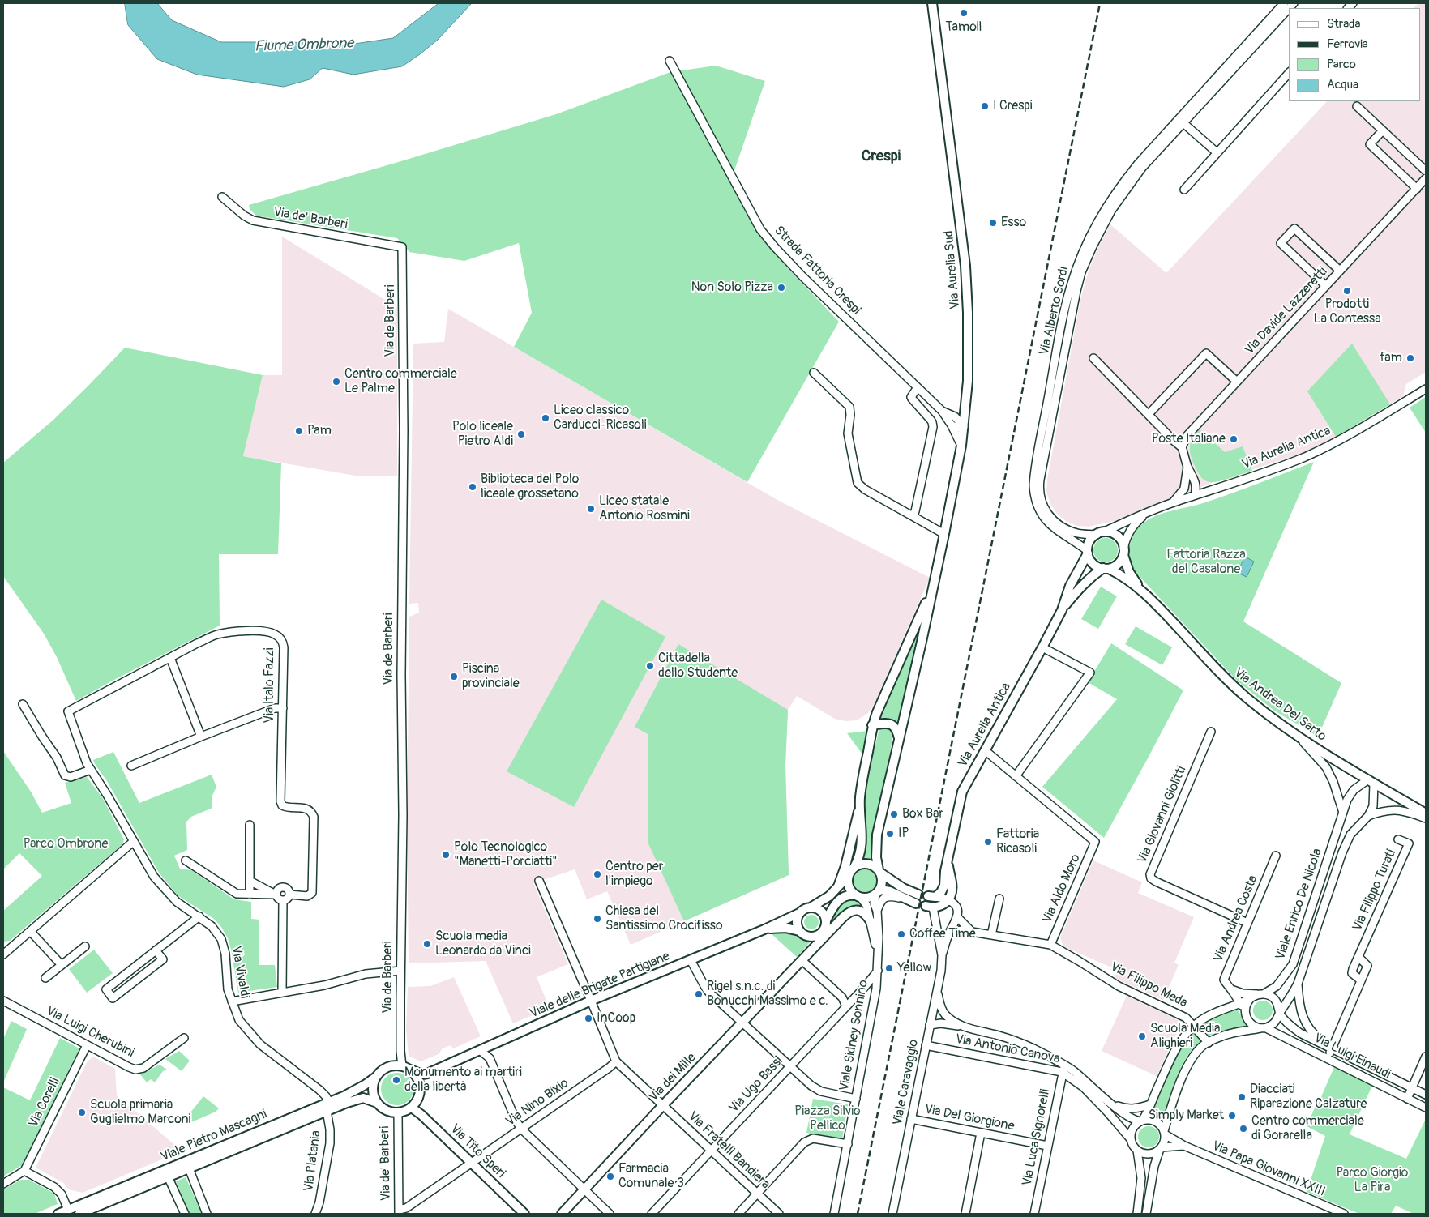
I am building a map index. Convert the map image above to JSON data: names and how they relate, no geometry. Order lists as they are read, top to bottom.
{
  "streets": {
    "main road": [
      "Via Aurelia Sud",
      "Via Aurelia Antica",
      "Via Andrea Del Sarto",
      "Viale delle Brigate Partigiane",
      "Via dei Mille",
      "Viale Pietro Mascagni",
      "Via Tito Speri"
    ],
    "street": [
      "Via de' Barberi",
      "Strada Fattoria Crespi",
      "Via Alberto Sordi",
      "Via Davide Lazzeretti",
      "Via de Barberi",
      "Via Italo Fazzi",
      "Via Giovanni Giolitti",
      "Via Aldo Moro",
      "Via Filippo Turati",
      "Viale Enrico De Nicola",
      "Via Andrea Costa",
      "Via Vivaldi",
      "Via Filippo Meda",
      "Via Luigi Cherubini",
      "Viale Sidney Sonnino",
      "Via Antonio Canova",
      "Via Luigi Einaudi",
      "Viale Caravaggio",
      "Via Ugo Bassi",
      "Via Corelli",
      "Via Nino Bixio",
      "Via Del Giorgione",
      "Via Luca Signorelli",
      "Via Fratelli Bandiera",
      "Via Platania",
      "Via Papa Giovanni XXIII"
    ]
  },
  "crossings": [
    ["Via de' Barberi", "Via de Barberi"],
    ["Via de' Barberi", "Viale delle Brigate Partigiane"],
    ["Via de' Barberi", "Via Nino Bixio"],
    ["Via de' Barberi", "Viale Pietro Mascagni"],
    ["Via de' Barberi", "Via Tito Speri"],
    ["Via Aurelia Sud", "Strada Fattoria Crespi"],
    ["Via Alberto Sordi", "Via Aurelia Antica"],
    ["Via Alberto Sordi", "Via Andrea Del Sarto"],
    ["Via de Barberi", "Viale delle Brigate Partigiane"],
    ["Via de Barberi", "Viale Pietro Mascagni"],
    ["Via de Barberi", "Via Tito Speri"],
    ["Via Aurelia Antica", "Via Andrea Del Sarto"],
    ["Via Italo Fazzi", "Via Vivaldi"],
    ["Via Andrea Del Sarto", "Viale Enrico De Nicola"],
    ["Via Giovanni Giolitti", "Via Andrea Costa"],
    ["Via Aldo Moro", "Via Filippo Meda"],
    ["Viale Enrico De Nicola", "Via Andrea Costa"],
    ["Viale Enrico De Nicola", "Via Luigi Einaudi"],
    ["Via Andrea Costa", "Via Luigi Einaudi"],
    ["Via Vivaldi", "Viale Pietro Mascagni"],
    ["Viale delle Brigate Partigiane", "Via dei Mille"],
    ["Viale delle Brigate Partigiane", "Viale Pietro Mascagni"],
    ["Viale delle Brigate Partigiane", "Via Tito Speri"],
    ["Via Luigi Cherubini", "Via Corelli"],
    ["Viale Sidney Sonnino", "Via Ugo Bassi"],
    ["Via Antonio Canova", "Viale Caravaggio"],
    ["Via Antonio Canova", "Via Luca Signorelli"],
    ["Via Antonio Canova", "Via Papa Giovanni XXIII"],
    ["Via dei Mille", "Via Fratelli Bandiera"],
    ["Viale Caravaggio", "Via Del Giorgione"],
    ["Via Ugo Bassi", "Via Fratelli Bandiera"],
    ["Via Nino Bixio", "Via Fratelli Bandiera"],
    ["Via Nino Bixio", "Via Tito Speri"],
    ["Via Del Giorgione", "Via Luca Signorelli"],
    ["Viale Pietro Mascagni", "Via Tito Speri"],
    ["Viale Pietro Mascagni", "Via Platania"]
  ],
  "districts": ["Crespi"],
  "water": ["Fiume Ombrone"],
  "parks": [
    "Fattoria Razza del Casalone",
    "Parco Ombrone",
    "Piazza Silvio Pellico",
    "Parco Giorgio La Pira"
  ],
  "places": [
    "Tamoil",
    "I Crespi",
    "Esso",
    "Non Solo Pizza",
    "Prodotti La Contessa",
    "fam",
    "Centro commerciale Le Palme",
    "Liceo classico Carducci-Ricasoli",
    "Pam",
    "Polo liceale Pietro Aldi",
    "Poste Italiane",
    "Biblioteca del Polo liceale grossetano",
    "Liceo statale Antonio Rosmini",
    "Cittadella dello Studente",
    "Piscina provinciale",
    "Box Bar",
    "IP",
    "Fattoria Ricasoli",
    "Polo Tecnologico \"Manetti-Porciatti\"",
    "Centro per l'impiego",
    "Chiesa del Santissimo Crocifisso",
    "Coffee Time",
    "Scuola media Leonardo da Vinci",
    "Yellow",
    "Rigel s.n.c. di Bonucchi Massimo e c.",
    "InCoop",
    "Scuola Media Alighieri",
    "Monumento ai martiri della libertà",
    "Diacciati Riparazione Calzature",
    "Scuola primaria Guglielmo Marconi",
    "Simply Market",
    "Centro commerciale di Gorarella",
    "Farmacia Comunale 3"
  ],
  "legend": [
    "Strada",
    "Ferrovia",
    "Parco",
    "Acqua"
  ]
}
